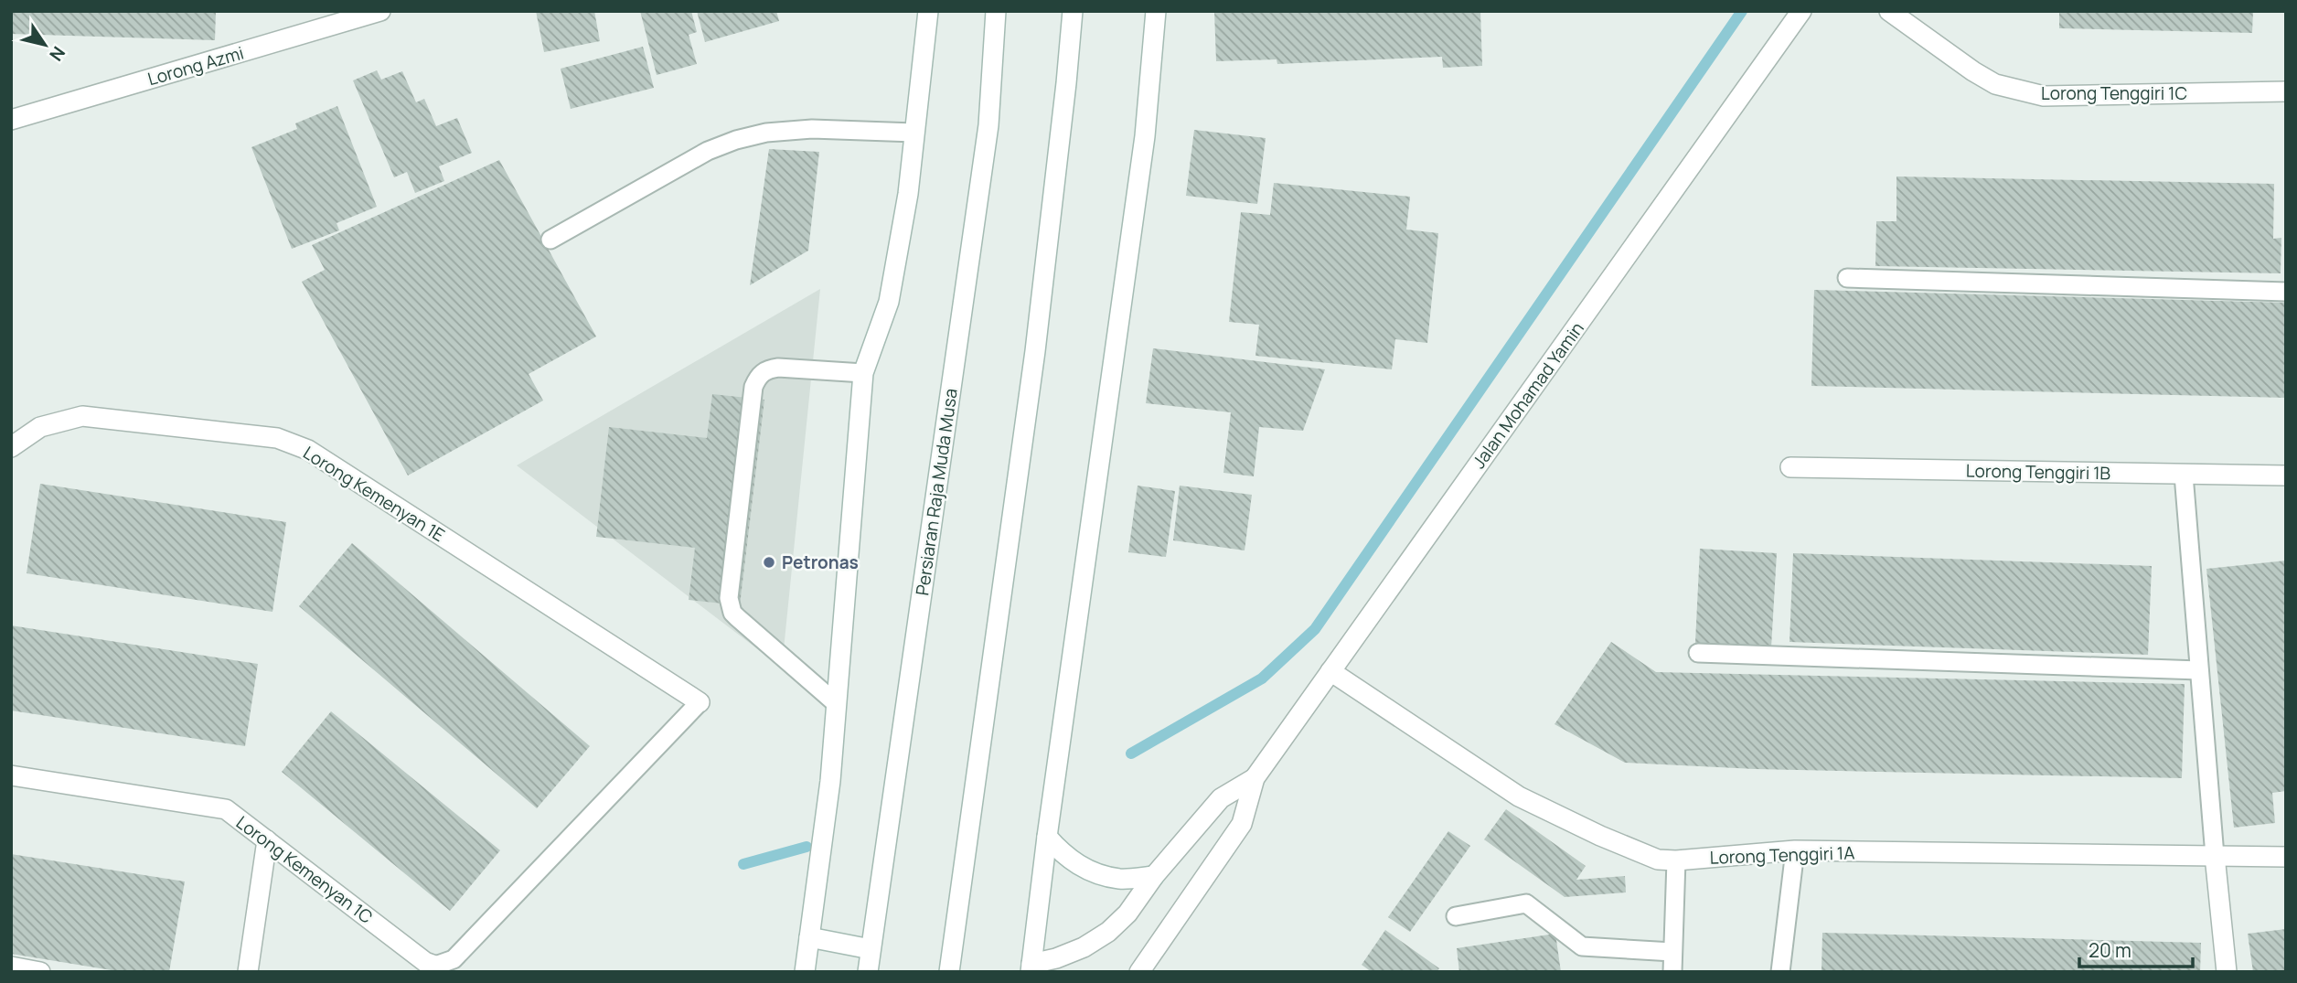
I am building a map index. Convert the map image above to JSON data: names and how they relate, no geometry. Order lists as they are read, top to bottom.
{
  "streets": {
    "street": [
      "Lorong Azmi",
      "Lorong Tenggiri 1C",
      "Jalan Mohamad Yamin",
      "Lorong Tenggiri 1B",
      "Persiaran Raja Muda Musa",
      "Lorong Kemenyan 1E",
      "Lorong Tenggiri 1A",
      "Lorong Kemenyan 1C"
    ]
  },
  "crossings": [
    ["Jalan Mohamad Yamin", "Lorong Tenggiri 1A"]
  ],
  "places": ["Petronas"],
  "scale_bar": "20 m",
  "north": "bottom right"
}
